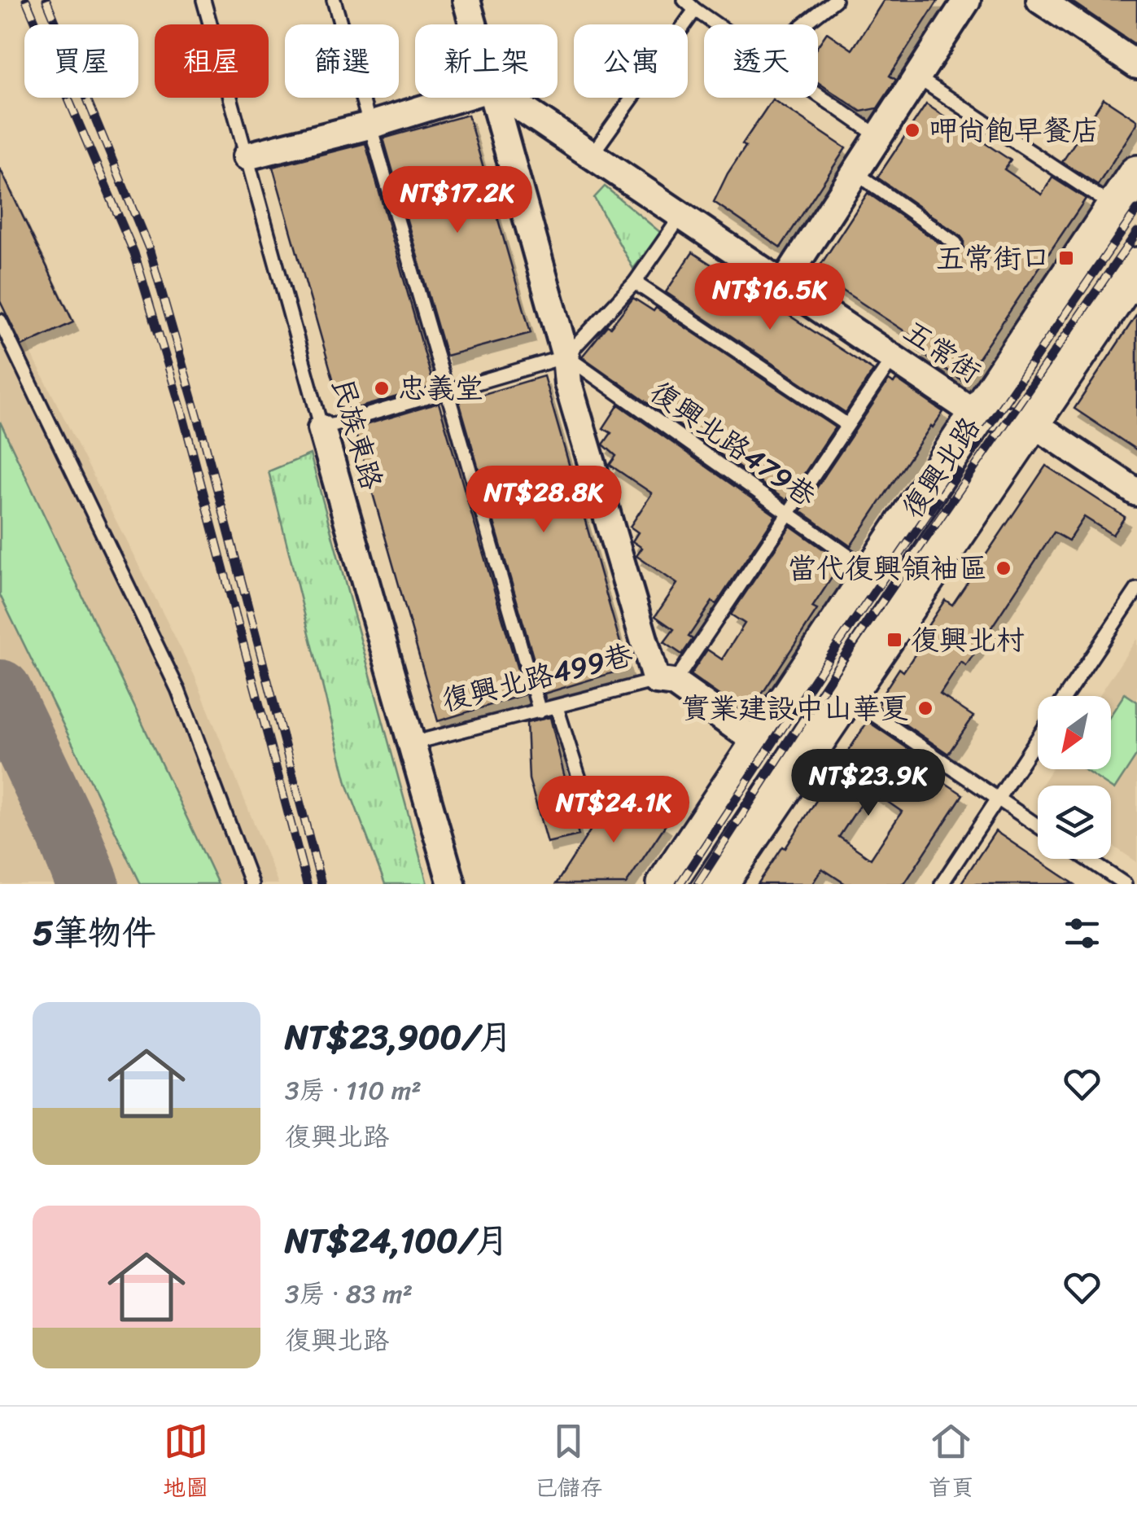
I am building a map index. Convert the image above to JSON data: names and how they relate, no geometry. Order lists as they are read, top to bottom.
{
  "streets": {
    "main road": ["復興北路"],
    "street": ["五常街", "民族東路", "復興北路499巷"],
    "lane": ["復興北路479巷"]
  },
  "crossings": [
    ["五常街", "復興北路"],
    ["民族東路", "復興北路499巷"],
    ["復興北路479巷", "復興北路"],
    ["復興北路", "復興北路499巷"]
  ],
  "places": {
    "other": [
      "呷尚飽早餐店",
      "忠義堂",
      "當代復興領袖區",
      "實業建設中山華夏"
    ],
    "transit": ["五常街口", "復興北村"]
  },
  "north": "bottom left",
  "page": {
    "chip": [
      "買屋",
      "租屋",
      "篩選",
      "新上架",
      "公寓",
      "透天"
    ],
    "price": [
      "NT$17.2K",
      "NT$16.5K",
      "NT$28.8K",
      "NT$23.9K",
      "NT$24.1K"
    ],
    "heading": "5筆物件",
    "list": [
      {
        "name": "NT$23,900/月",
        "note": "3房 · 110 m² · 復興北路"
      },
      {
        "name": "NT$24,100/月",
        "note": "3房 · 83 m² · 復興北路"
      }
    ],
    "tabs": ["地圖", "已儲存", "首頁"]
  }
}
